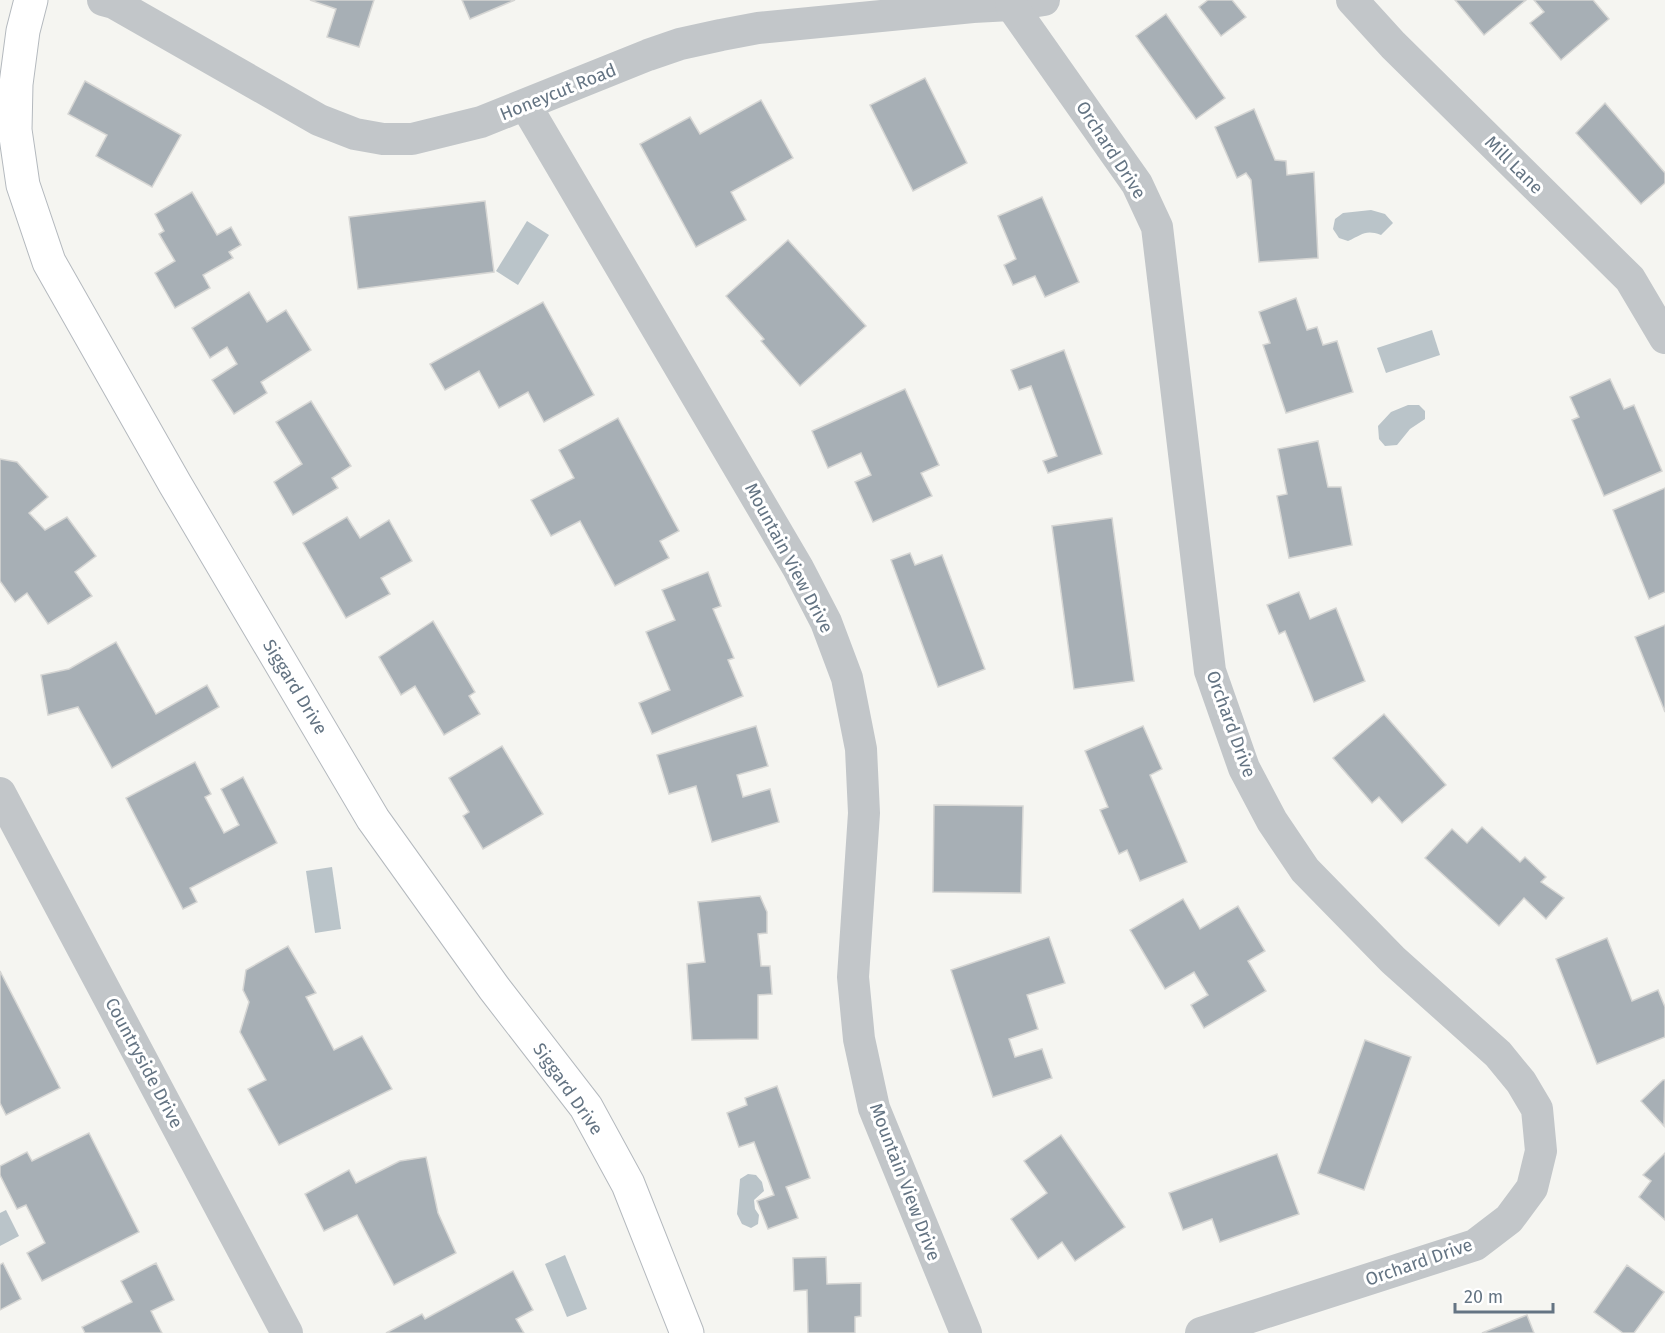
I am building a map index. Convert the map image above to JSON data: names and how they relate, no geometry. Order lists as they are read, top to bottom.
{
  "streets": {
    "street": [
      "Honeycut Road",
      "Orchard Drive",
      "Mill Lane",
      "Mountain View Drive",
      "Siggard Drive",
      "Countryside Drive"
    ]
  },
  "crossings": [
    ["Honeycut Road", "Orchard Drive"],
    ["Honeycut Road", "Mountain View Drive"]
  ],
  "scale_bar": "20 m"
}
